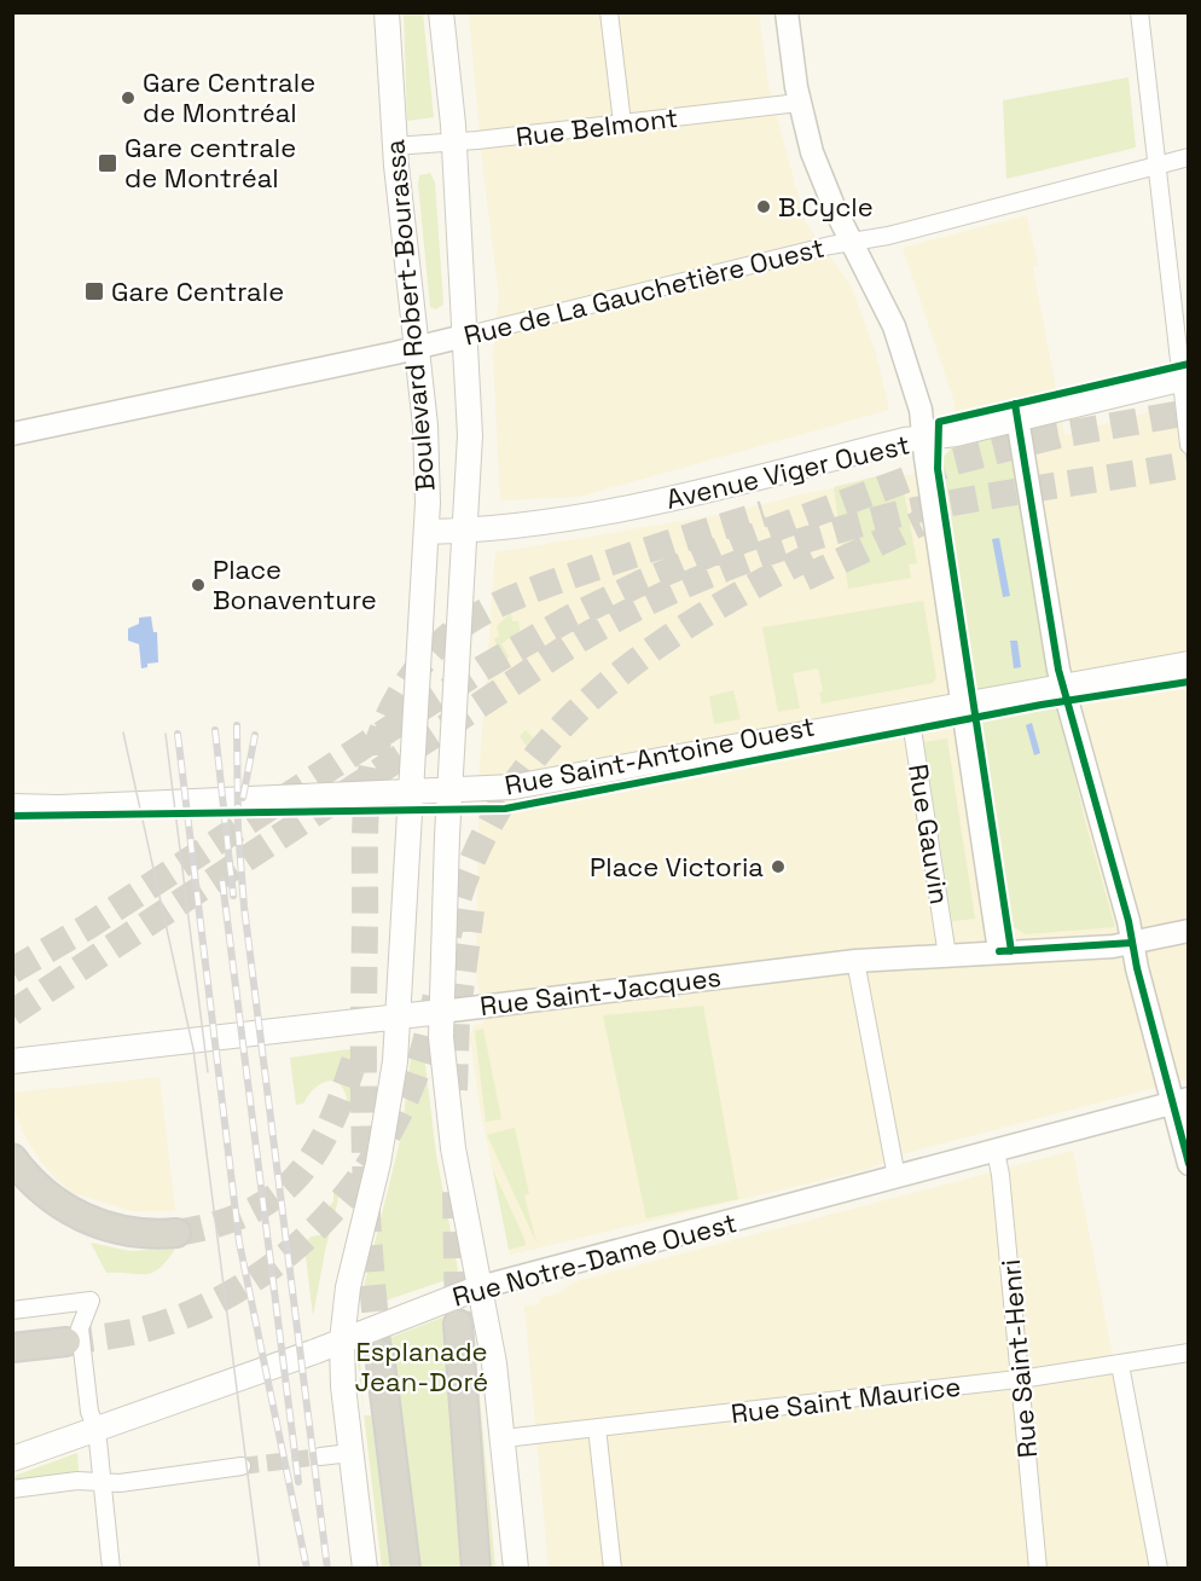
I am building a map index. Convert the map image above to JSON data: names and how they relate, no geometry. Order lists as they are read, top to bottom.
{
  "streets": {
    "main road": [
      "Boulevard Robert-Bourassa",
      "Avenue Viger Ouest",
      "Rue Saint-Antoine Ouest",
      "Rue Saint-Jacques",
      "Rue Notre-Dame Ouest"
    ],
    "street": [
      "Rue Belmont",
      "Rue de La Gauchetière Ouest",
      "Rue Gauvin",
      "Rue Saint-Henri",
      "Rue Saint Maurice"
    ]
  },
  "crossings": [
    ["Rue Belmont", "Boulevard Robert-Bourassa"],
    ["Rue de La Gauchetière Ouest", "Boulevard Robert-Bourassa"],
    ["Boulevard Robert-Bourassa", "Avenue Viger Ouest"],
    ["Boulevard Robert-Bourassa", "Rue Saint-Antoine Ouest"],
    ["Boulevard Robert-Bourassa", "Rue Saint-Jacques"],
    ["Boulevard Robert-Bourassa", "Rue Notre-Dame Ouest"],
    ["Boulevard Robert-Bourassa", "Rue Saint Maurice"],
    ["Rue Saint-Antoine Ouest", "Rue Gauvin"],
    ["Rue Gauvin", "Rue Saint-Jacques"],
    ["Rue Notre-Dame Ouest", "Rue Saint-Henri"],
    ["Rue Saint-Henri", "Rue Saint Maurice"]
  ],
  "parks": ["Esplanade Jean-Doré"],
  "places": {
    "other": [
      "Gare Centrale de Montréal",
      "B.Cycle",
      "Place Bonaventure",
      "Place Victoria"
    ],
    "transit": ["Gare centrale de Montréal", "Gare Centrale"]
  }
}
